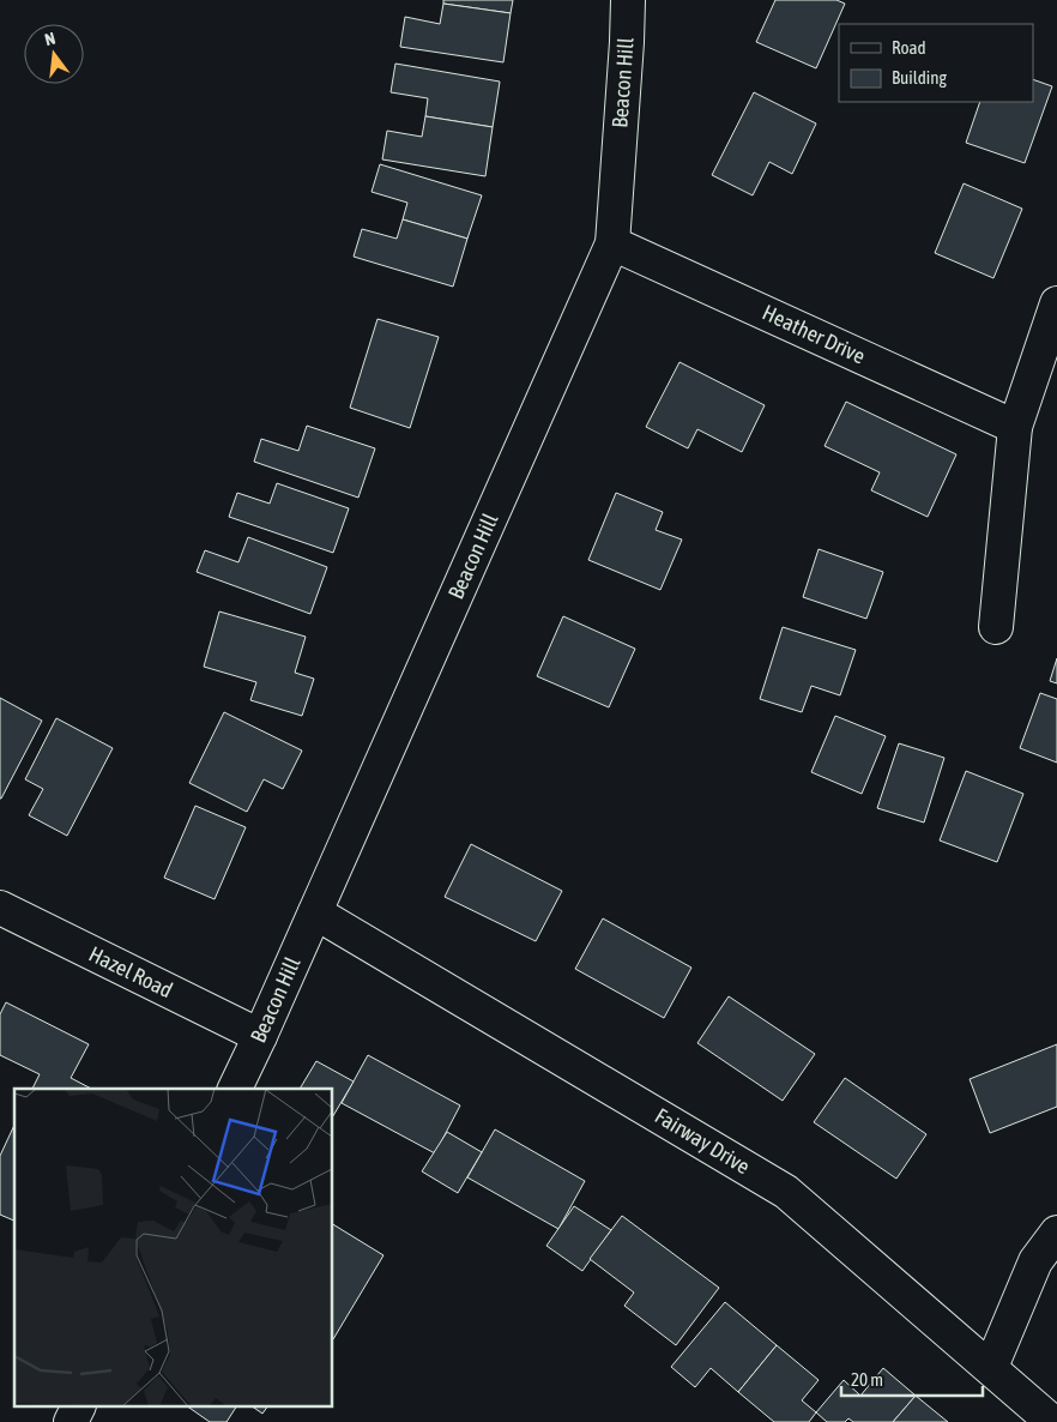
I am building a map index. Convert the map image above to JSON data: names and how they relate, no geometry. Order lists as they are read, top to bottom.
{
  "streets": {
    "street": [
      "Beacon Hill",
      "Heather Drive",
      "Hazel Road",
      "Fairway Drive"
    ]
  },
  "crossings": [
    ["Beacon Hill", "Heather Drive"],
    ["Beacon Hill", "Hazel Road"],
    ["Beacon Hill", "Fairway Drive"]
  ],
  "legend": ["Road", "Building"],
  "scale_bar": "20 m",
  "north": "top"
}
